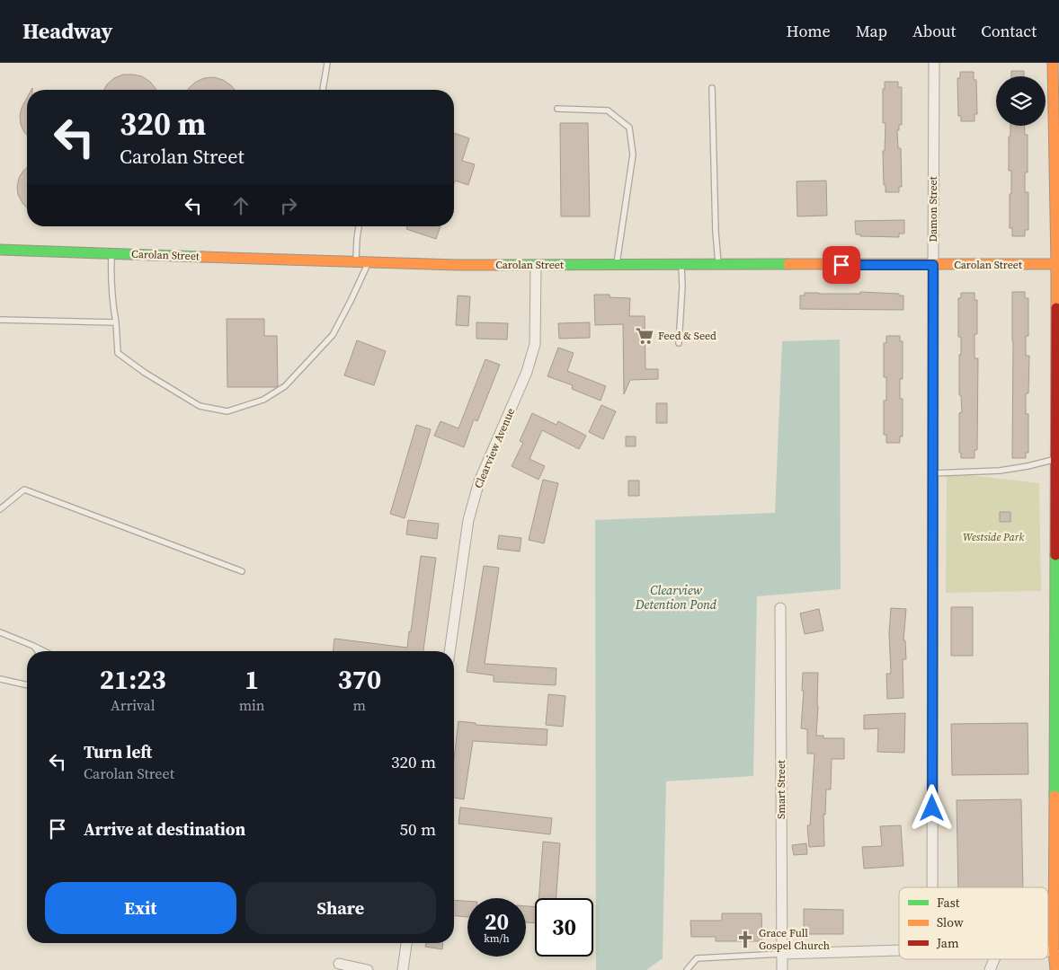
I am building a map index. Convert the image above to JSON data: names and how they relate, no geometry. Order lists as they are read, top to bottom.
{
  "streets": {
    "street": [
      "Damon Street",
      "Carolan Street",
      "Clearview Avenue",
      "Smart Street"
    ]
  },
  "crossings": [
    ["Damon Street", "Carolan Street"],
    ["Carolan Street", "Clearview Avenue"]
  ],
  "water": ["Clearview Detention Pond"],
  "parks": ["Westside Park"],
  "places": {
    "supermarket": ["Feed & Seed"],
    "church": ["Grace Full Gospel Church"]
  },
  "legend": ["Fast", "Slow", "Jam"],
  "page": {
    "header": "Headway",
    "nav": [
      "Home",
      "Map",
      "About",
      "Contact"
    ],
    "turn": ["320 m", "Carolan Street"],
    "eta": [
      "21:23",
      "Arrival",
      "1",
      "min",
      "370",
      "m"
    ],
    "list": [
      {
        "name": "Turn left",
        "note": "Carolan Street",
        "value": "320 m"
      },
      {
        "name": "Arrive at destination",
        "value": "50 m"
      }
    ],
    "buttons": ["Exit", "Share"],
    "speed": "20 km/h",
    "limit": "30"
  }
}
